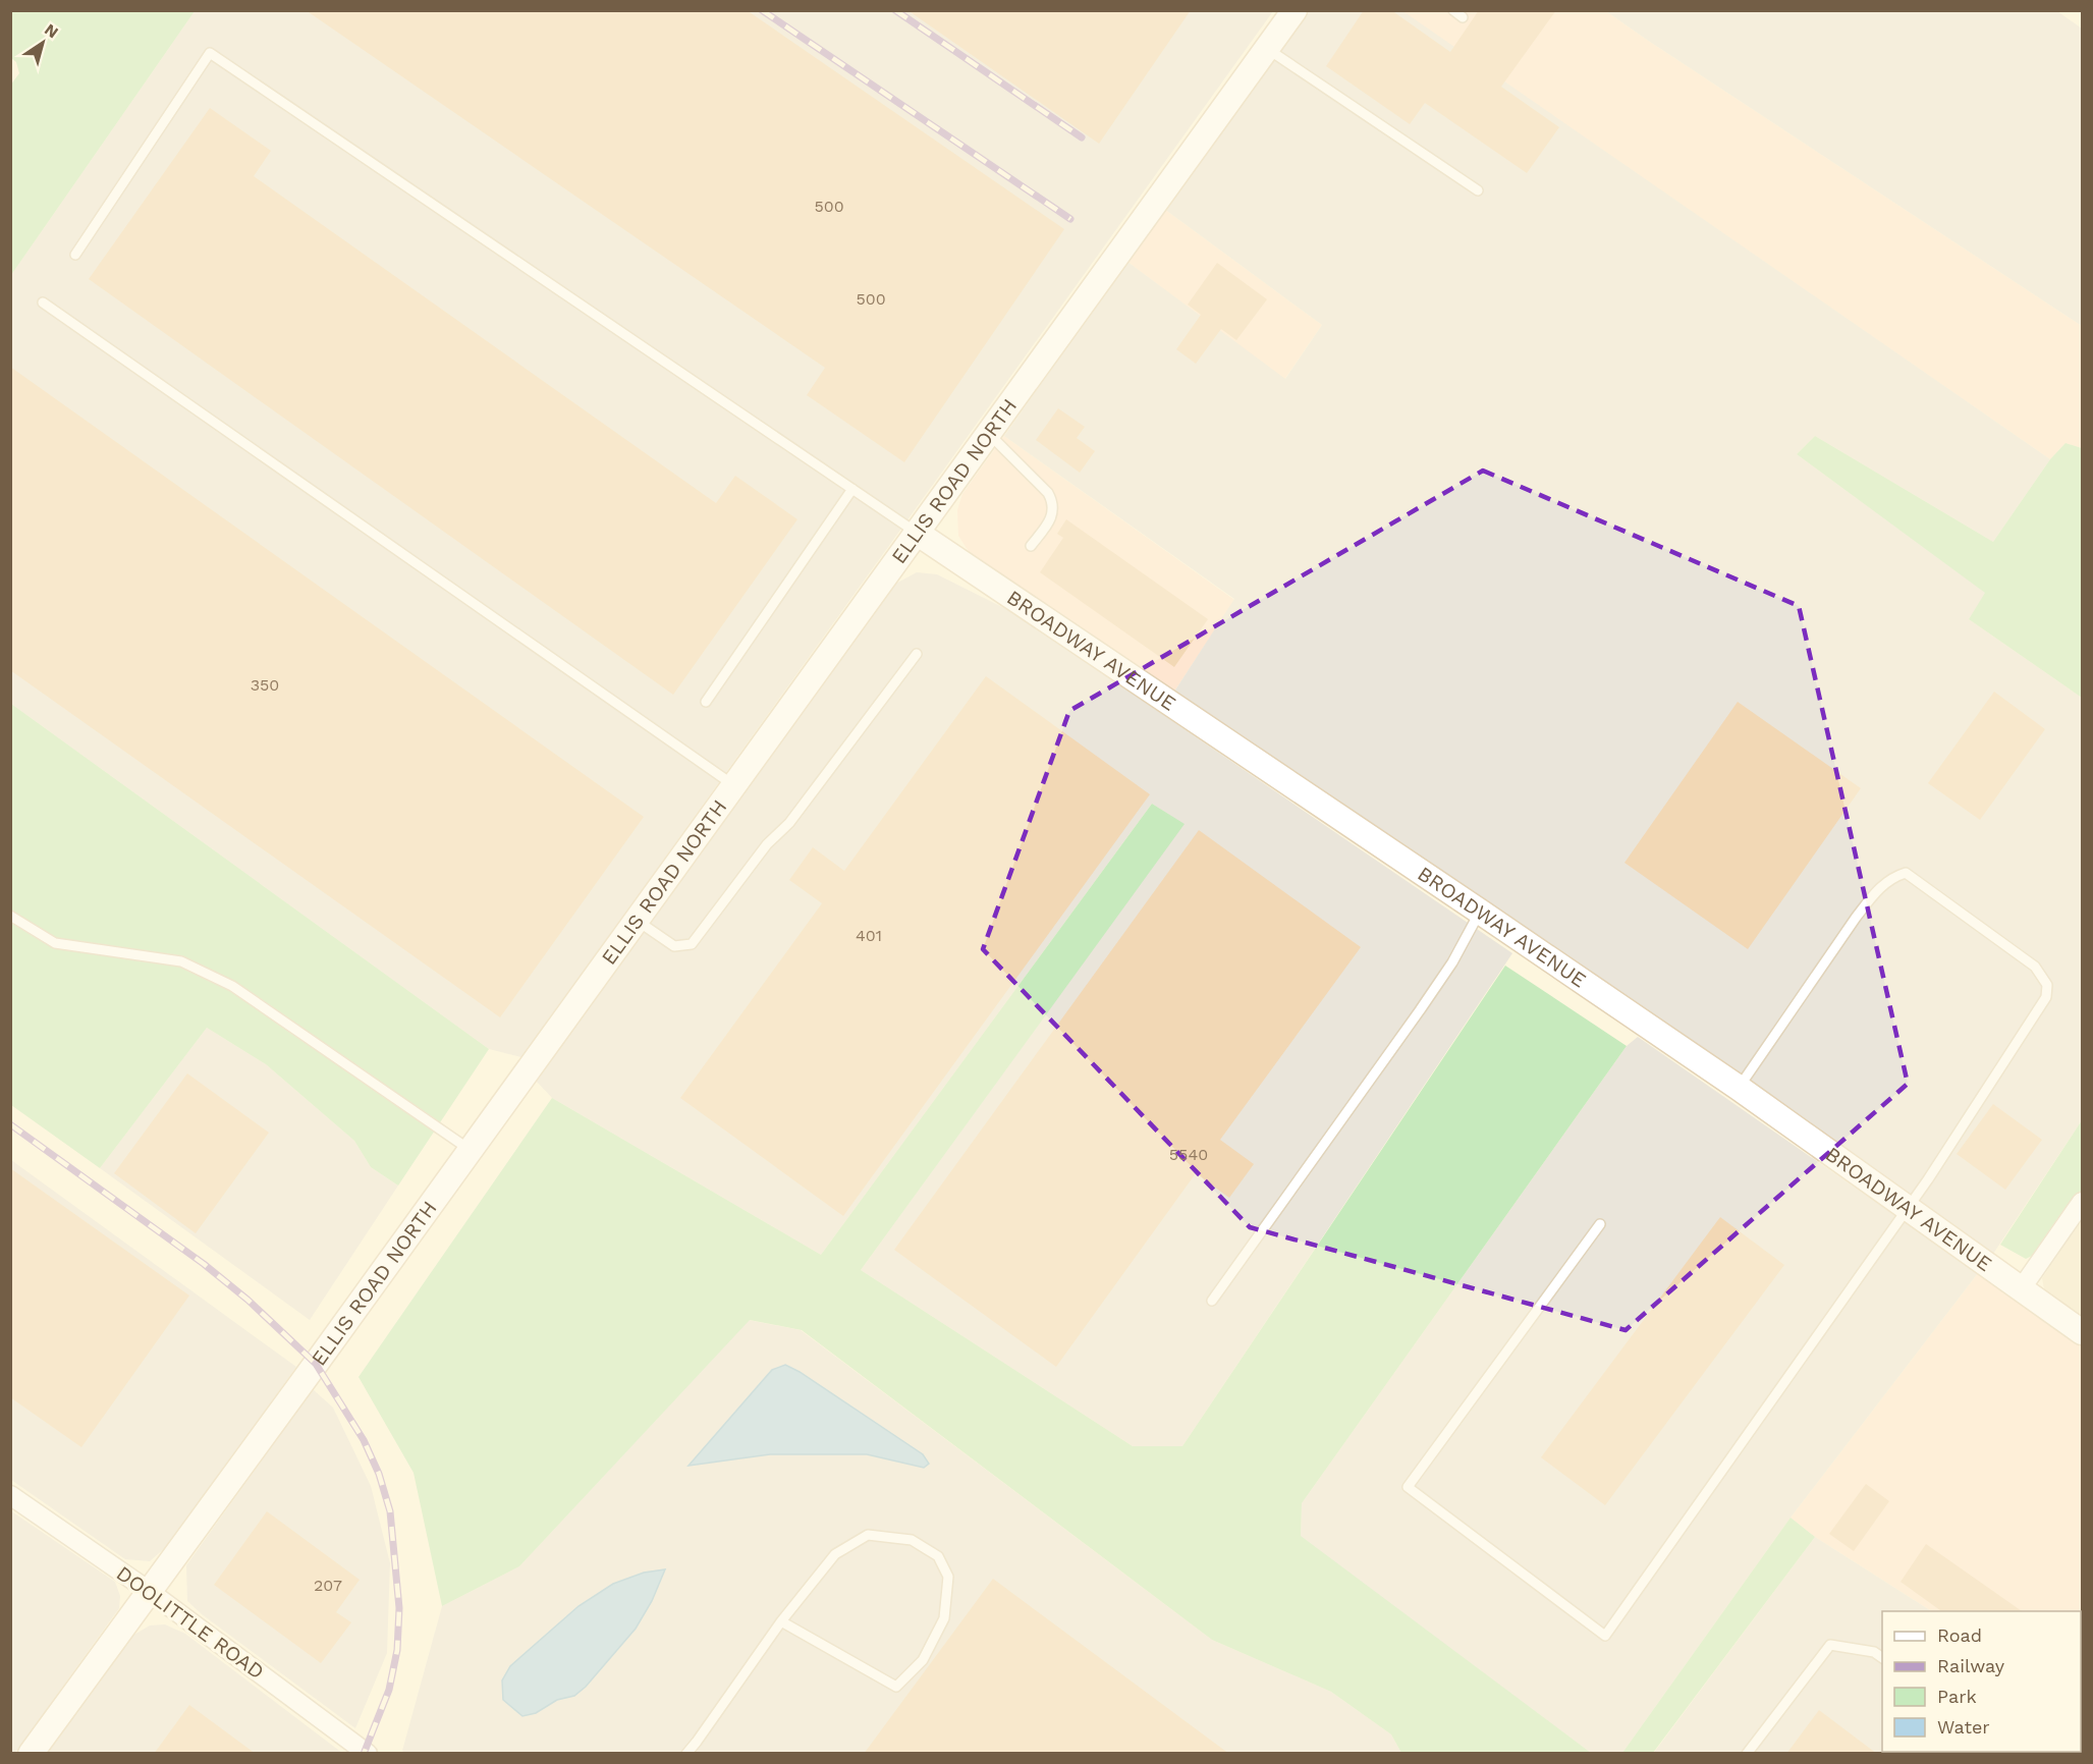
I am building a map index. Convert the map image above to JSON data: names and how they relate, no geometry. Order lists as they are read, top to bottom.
{
  "streets": {
    "street": ["ELLIS ROAD NORTH", "BROADWAY AVENUE", "DOOLITTLE ROAD"]
  },
  "crossings": [
    ["ELLIS ROAD NORTH", "BROADWAY AVENUE"],
    ["ELLIS ROAD NORTH", "DOOLITTLE ROAD"]
  ],
  "house_numbers": [
    "500",
    "500",
    "350",
    "401",
    "5540",
    "207"
  ],
  "legend": [
    "Road",
    "Railway",
    "Park",
    "Water"
  ],
  "north": "top right"
}
